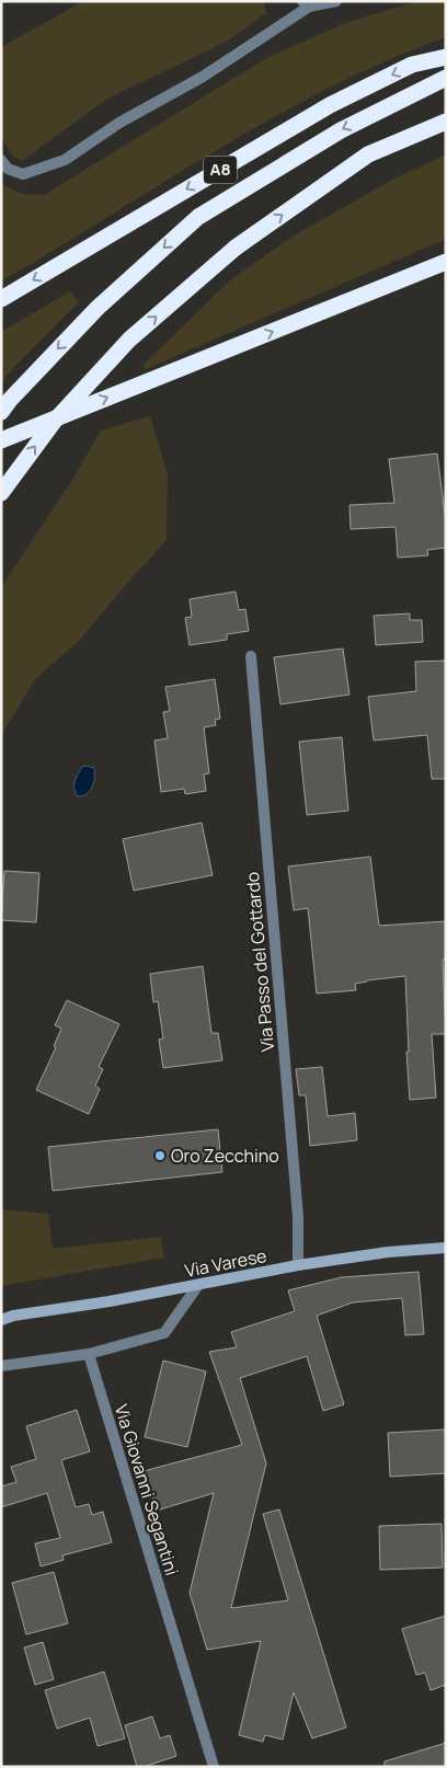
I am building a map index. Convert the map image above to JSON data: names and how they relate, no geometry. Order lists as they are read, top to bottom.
{
  "streets": {
    "highway": ["A8"],
    "main road": ["Via Varese"],
    "street": ["Via Passo del Gottardo", "Via Giovanni Segantini"]
  },
  "crossings": [
    ["Via Passo del Gottardo", "Via Varese"]
  ],
  "places": ["Oro Zecchino"]
}
